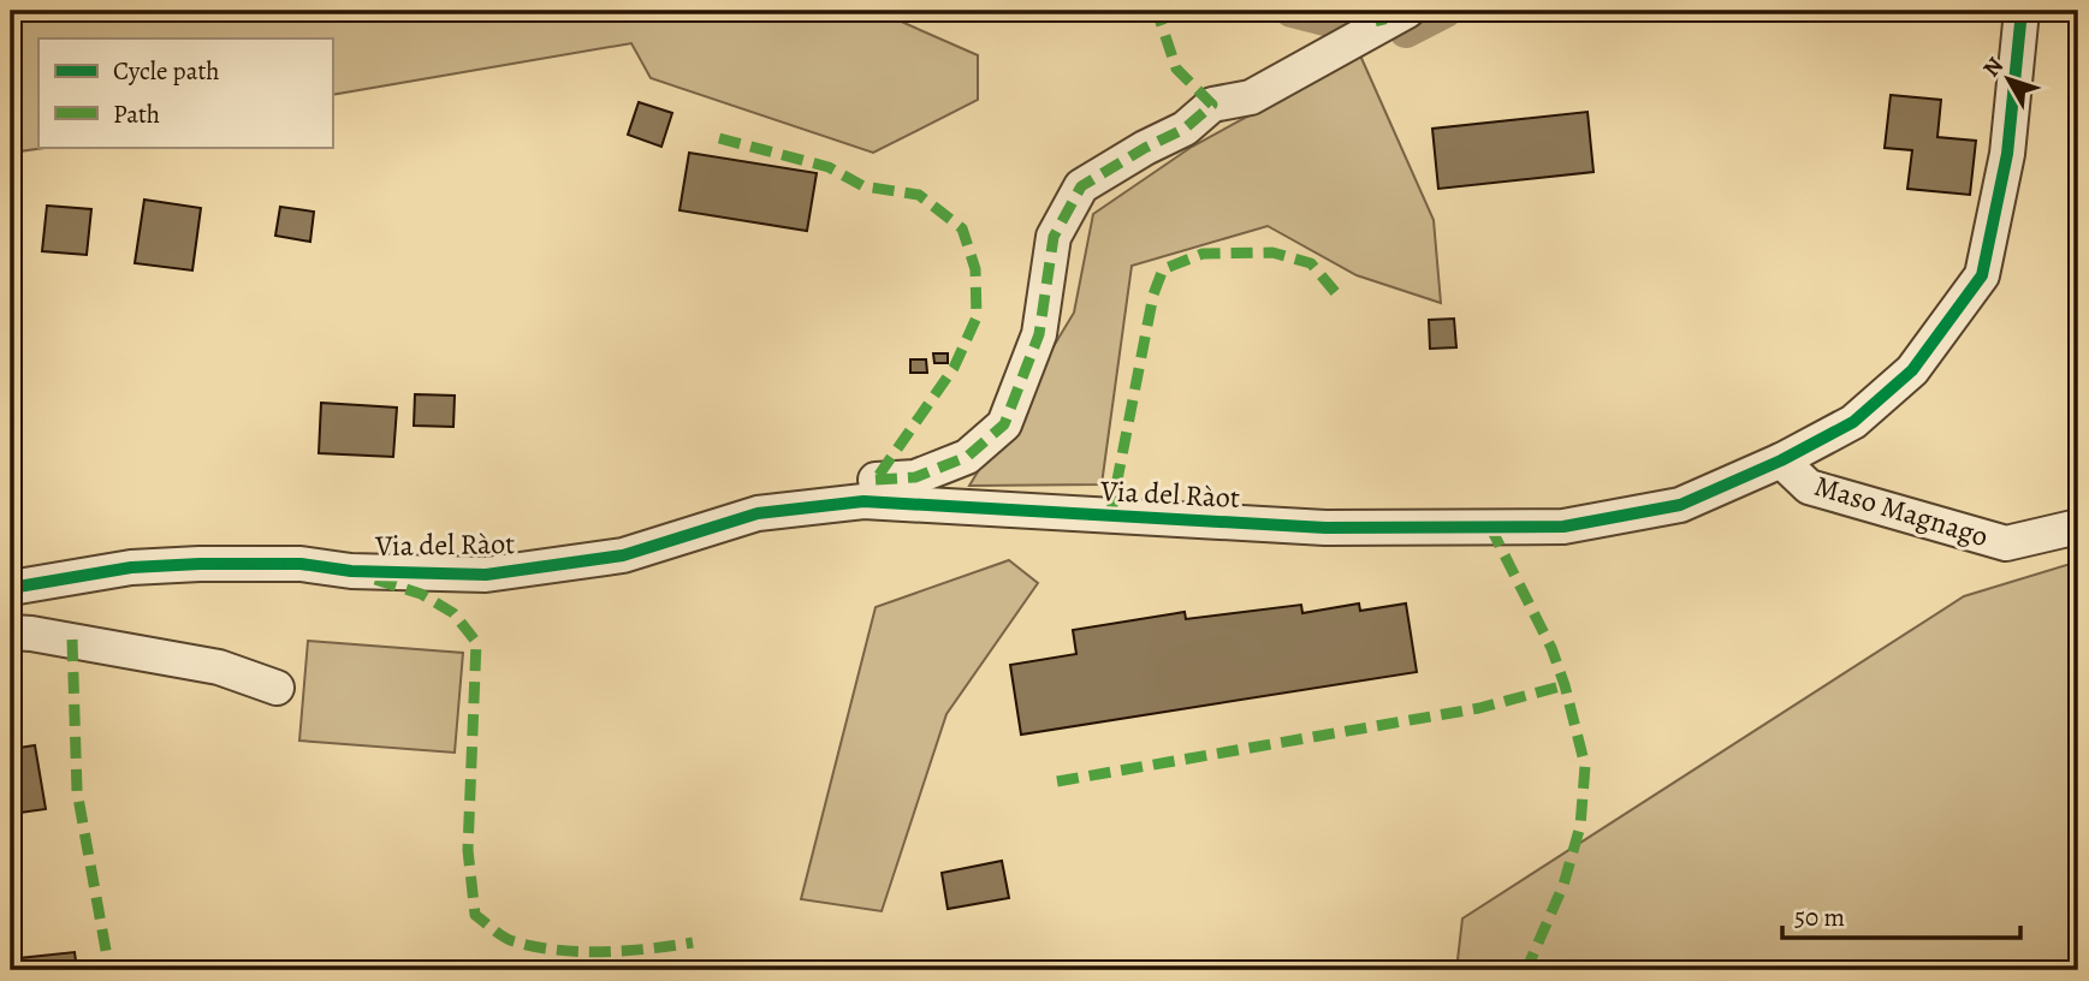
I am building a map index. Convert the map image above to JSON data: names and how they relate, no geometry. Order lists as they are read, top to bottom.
{
  "streets": {
    "street": ["Via del Ràot", "Maso Magnago"]
  },
  "crossings": [
    ["Via del Ràot", "Maso Magnago"]
  ],
  "legend": ["Cycle path", "Path"],
  "scale_bar": "50 m",
  "north": "top left"
}
